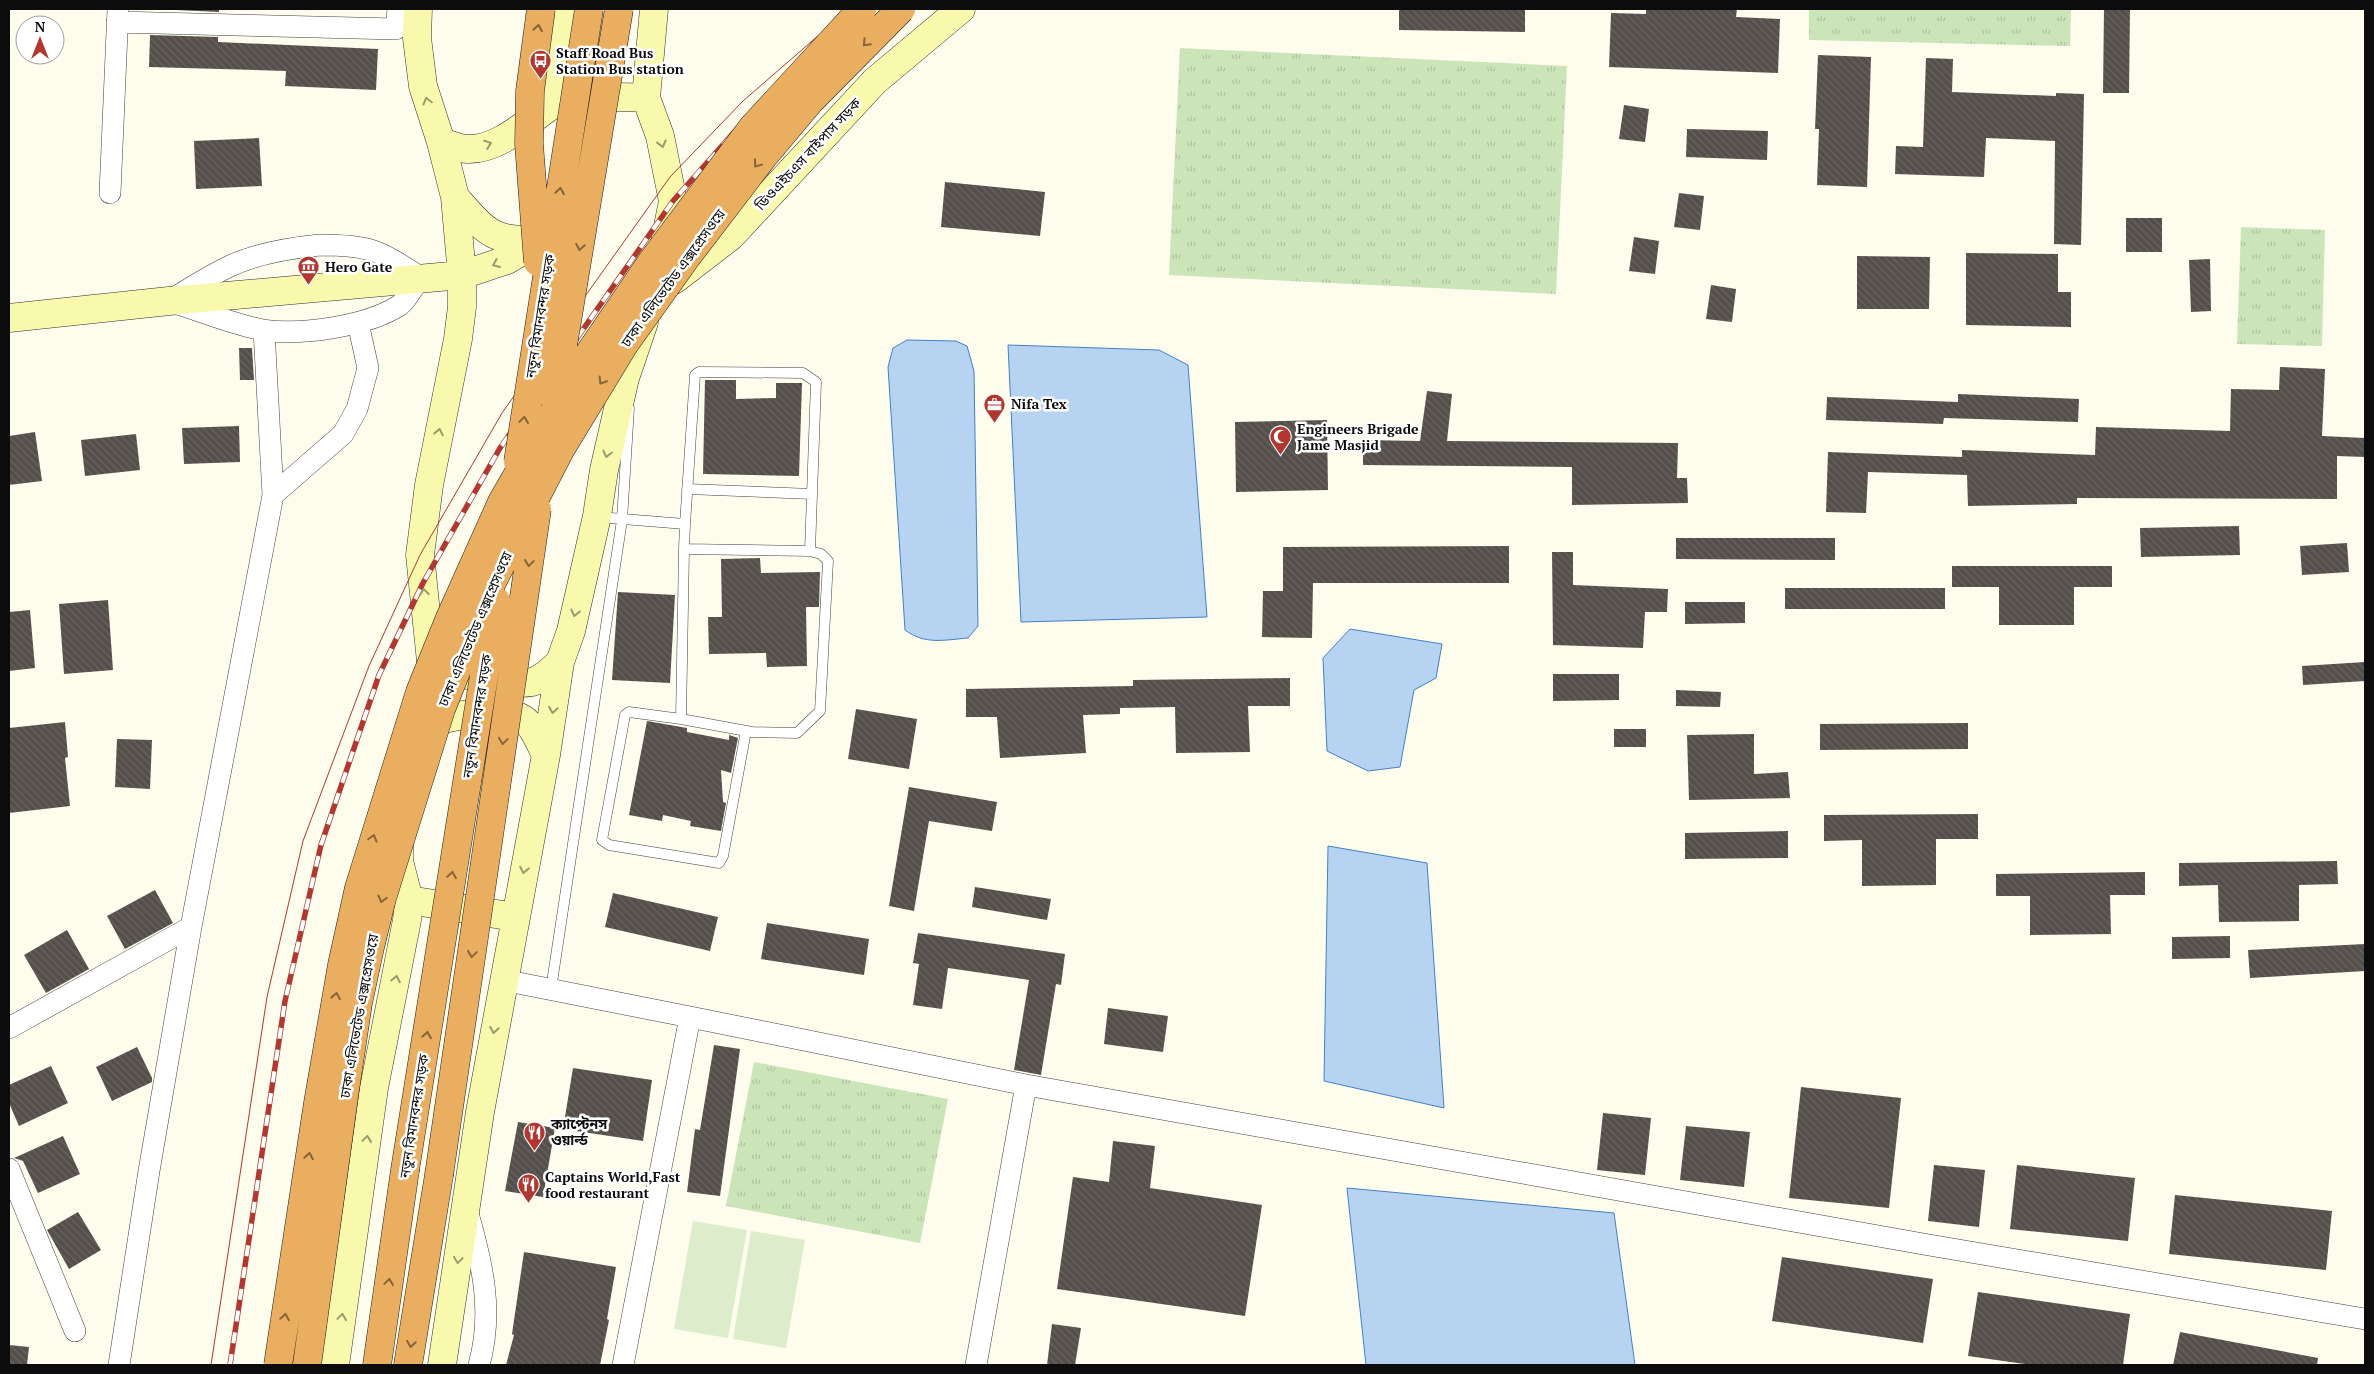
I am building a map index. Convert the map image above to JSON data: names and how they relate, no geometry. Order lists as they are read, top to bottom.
{
  "streets": {
    "highway": ["ঢাকা এলিভেটেড এক্সপ্রেসওয়ে", "নতুন বিমানবন্দর সড়ক"],
    "main road": ["ডিওএইচএস বাইপাস সড়ক"]
  },
  "places": {
    "bus stop": ["Staff Road Bus Station Bus station"],
    "museum": ["Hero Gate"],
    "office": ["Nifa Tex"],
    "mosque": ["Engineers Brigade Jame Masjid"],
    "restaurant": ["ক্যাপ্টেনস ওয়ার্ল্ড", "Captains World,Fast food restaurant"]
  },
  "north": "top"
}
